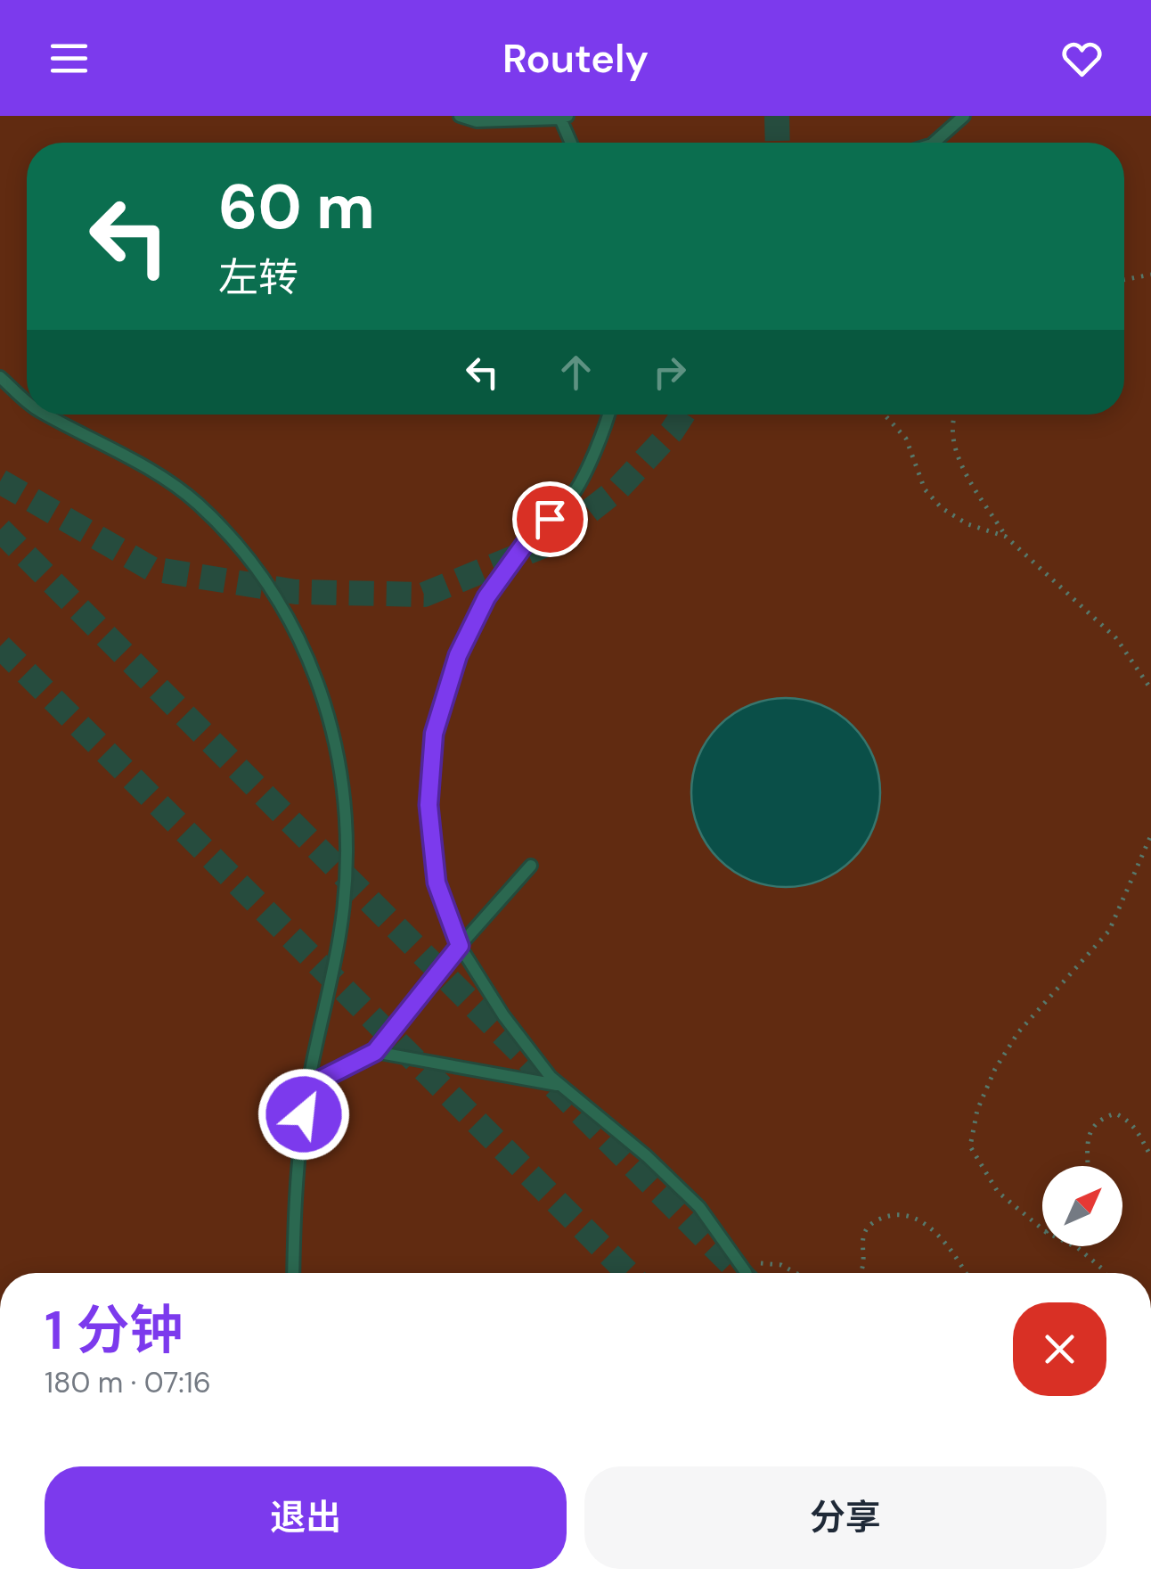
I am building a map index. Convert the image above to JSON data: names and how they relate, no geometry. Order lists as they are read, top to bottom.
{
  "north": "top right",
  "page": {
    "header": "Routely",
    "turn": ["60 m", "左转"],
    "heading": ["1 分钟", "180 m · 07:16"],
    "buttons": ["退出", "分享"]
  }
}
